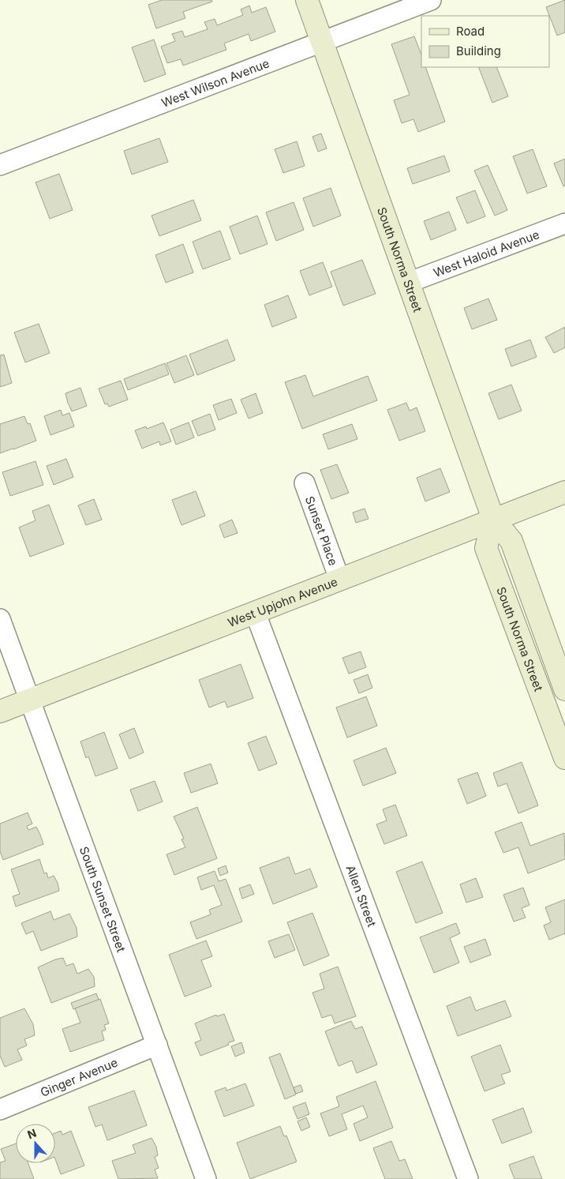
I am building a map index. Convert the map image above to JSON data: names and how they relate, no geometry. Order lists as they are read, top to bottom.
{
  "streets": {
    "street": [
      "West Wilson Avenue",
      "West Haloid Avenue",
      "South Norma Street",
      "Sunset Place",
      "West Upjohn Avenue",
      "Allen Street",
      "South Sunset Street",
      "Ginger Avenue"
    ]
  },
  "crossings": [
    ["West Wilson Avenue", "South Norma Street"],
    ["West Haloid Avenue", "South Norma Street"],
    ["South Norma Street", "West Upjohn Avenue"],
    ["Sunset Place", "West Upjohn Avenue"],
    ["West Upjohn Avenue", "Allen Street"],
    ["West Upjohn Avenue", "South Sunset Street"],
    ["South Sunset Street", "Ginger Avenue"]
  ],
  "legend": ["Road", "Building"],
  "north": "top"
}
